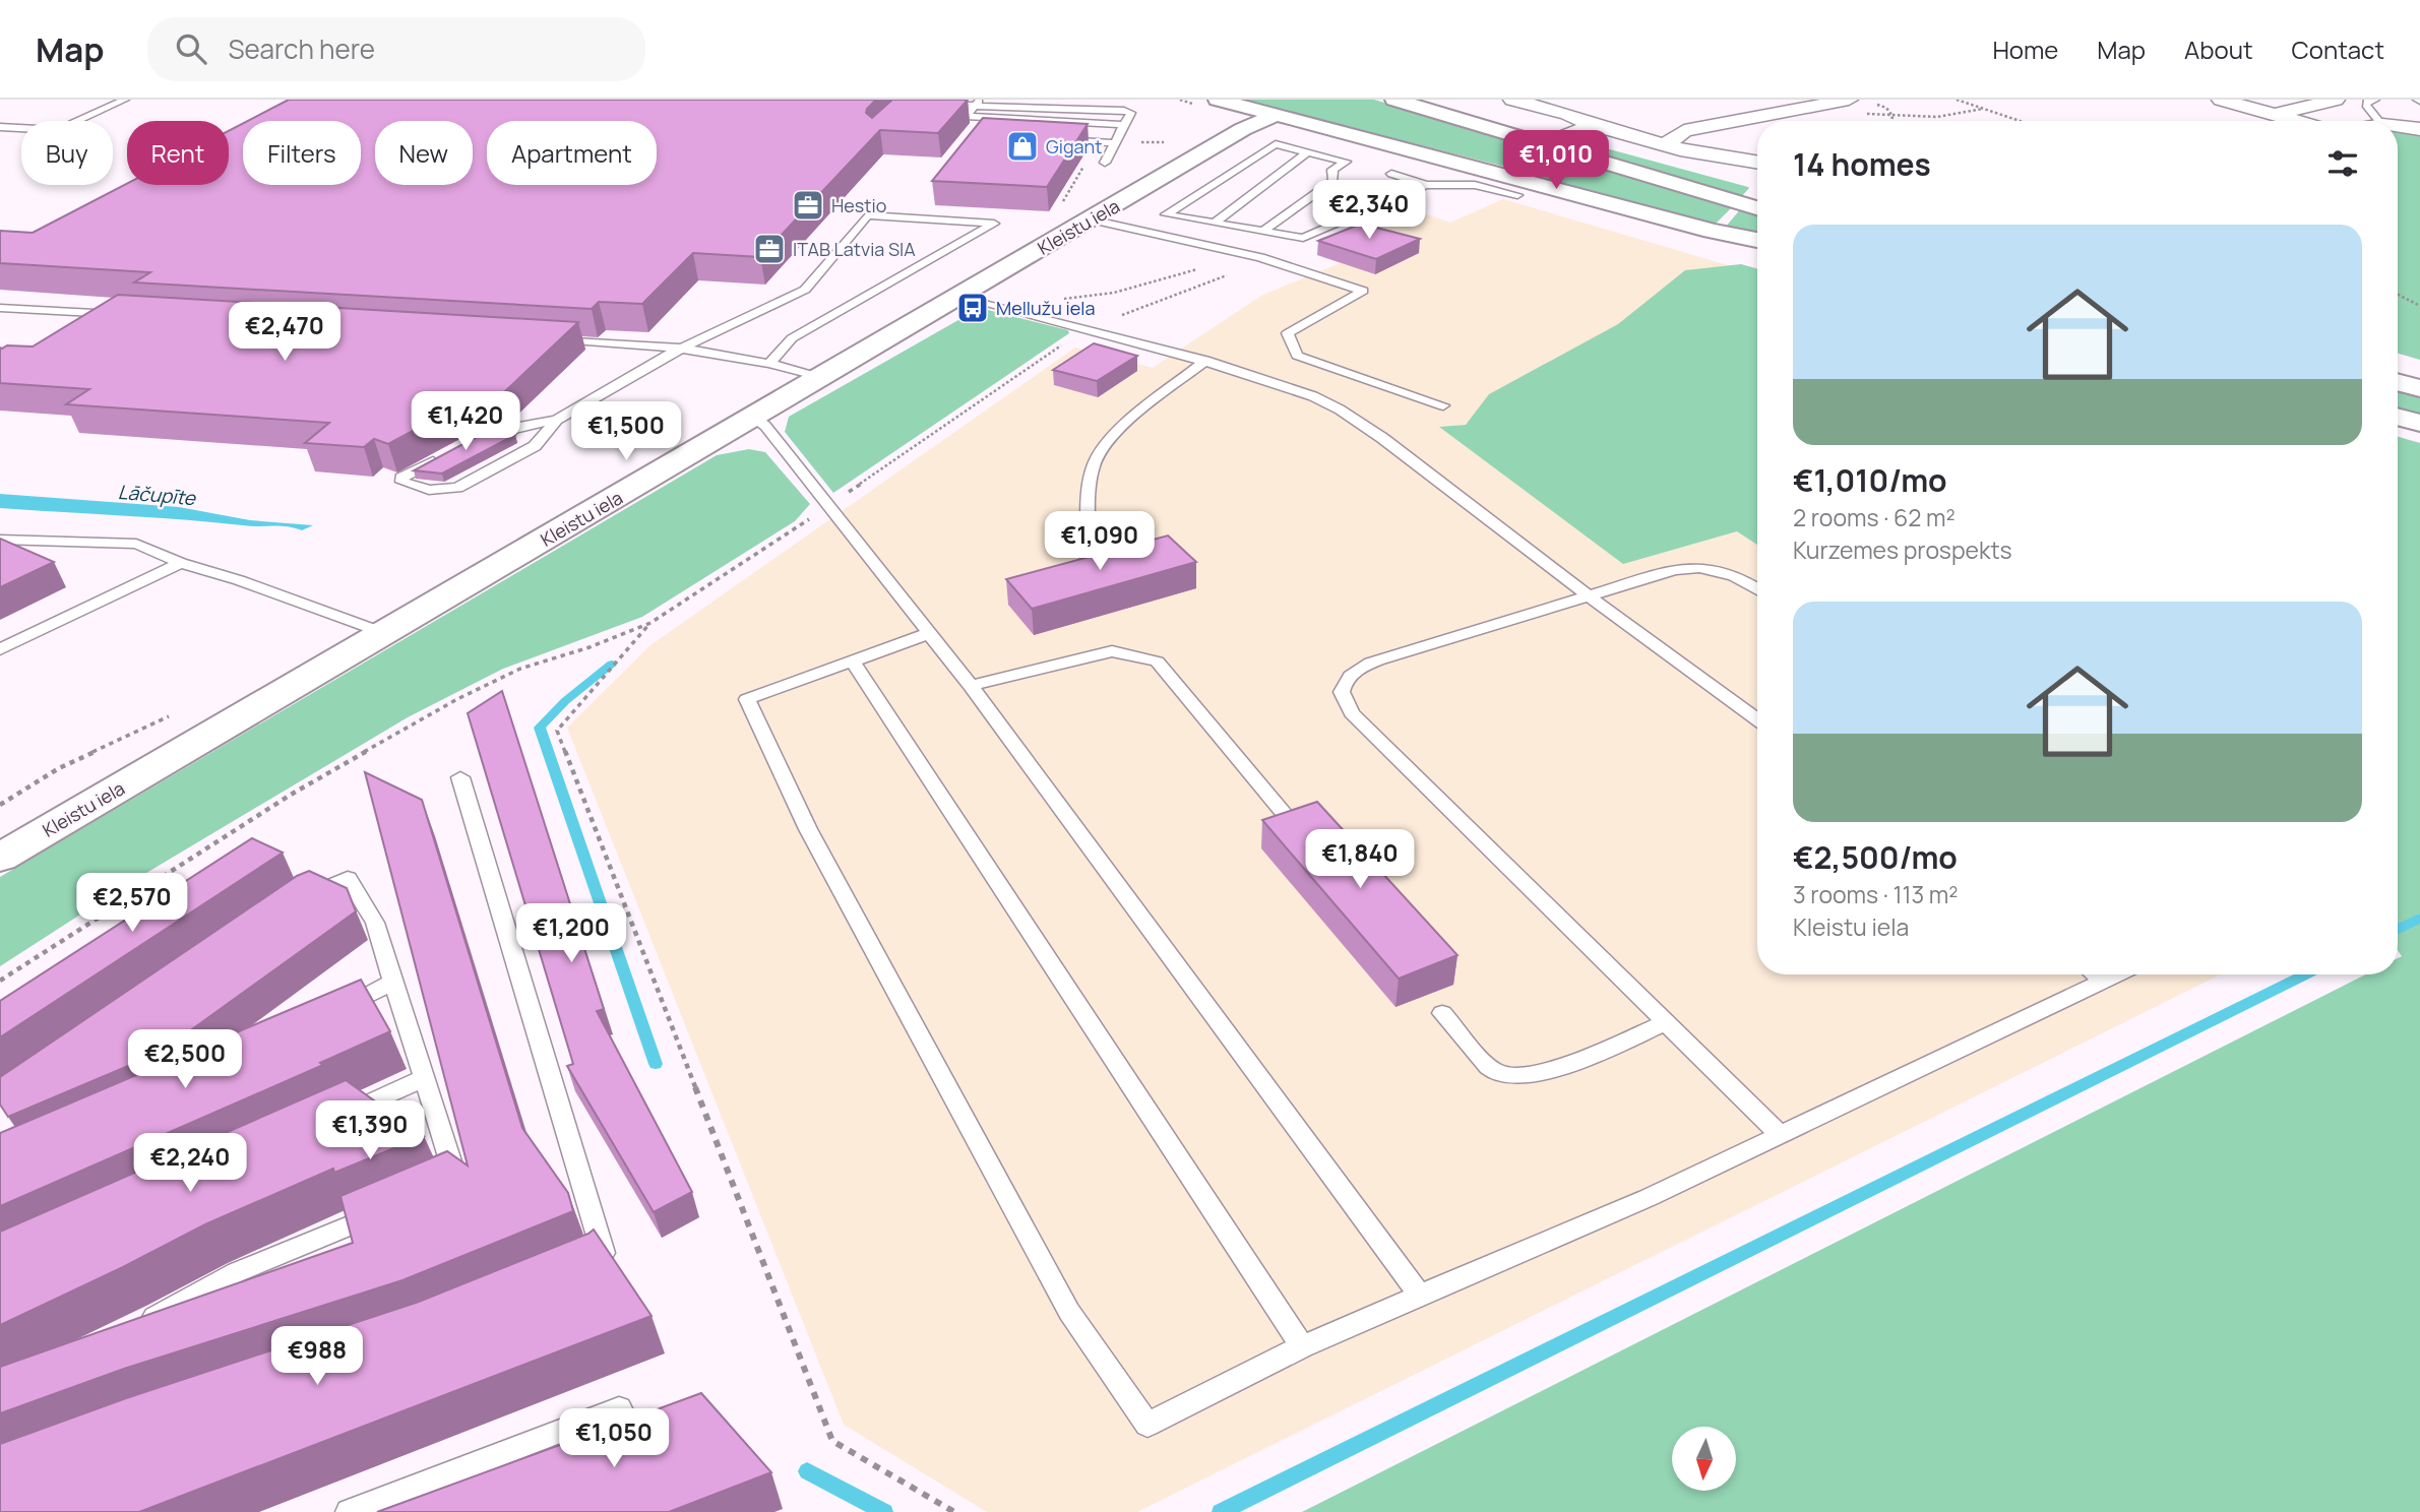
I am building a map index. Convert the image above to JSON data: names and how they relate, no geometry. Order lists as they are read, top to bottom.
{
  "streets": {
    "main road": ["Kleistu iela"]
  },
  "water": ["Lāčupīte"],
  "places": {
    "shop": ["Gigant"],
    "office": ["Hestio", "ITAB Latvia SIA"],
    "bus stop": ["Mellužu iela"]
  },
  "north": "bottom",
  "page": {
    "header": "Map",
    "search": "Search here",
    "nav": [
      "Home",
      "Map",
      "About",
      "Contact"
    ],
    "chip": [
      "Buy",
      "Rent",
      "Filters",
      "New",
      "Apartment"
    ],
    "heading": "14 homes",
    "price": [
      "€1,010",
      "€2,340",
      "€2,470",
      "€1,420",
      "€1,500",
      "€1,090",
      "€1,840",
      "€2,570",
      "€1,200",
      "€2,500",
      "€1,390",
      "€2,240",
      "€988",
      "€1,050"
    ],
    "list": [
      {
        "name": "€1,010/mo",
        "note": "2 rooms · 62 m² · Kurzemes prospekts"
      },
      {
        "name": "€2,500/mo",
        "note": "3 rooms · 113 m² · Kleistu iela"
      }
    ]
  }
}
